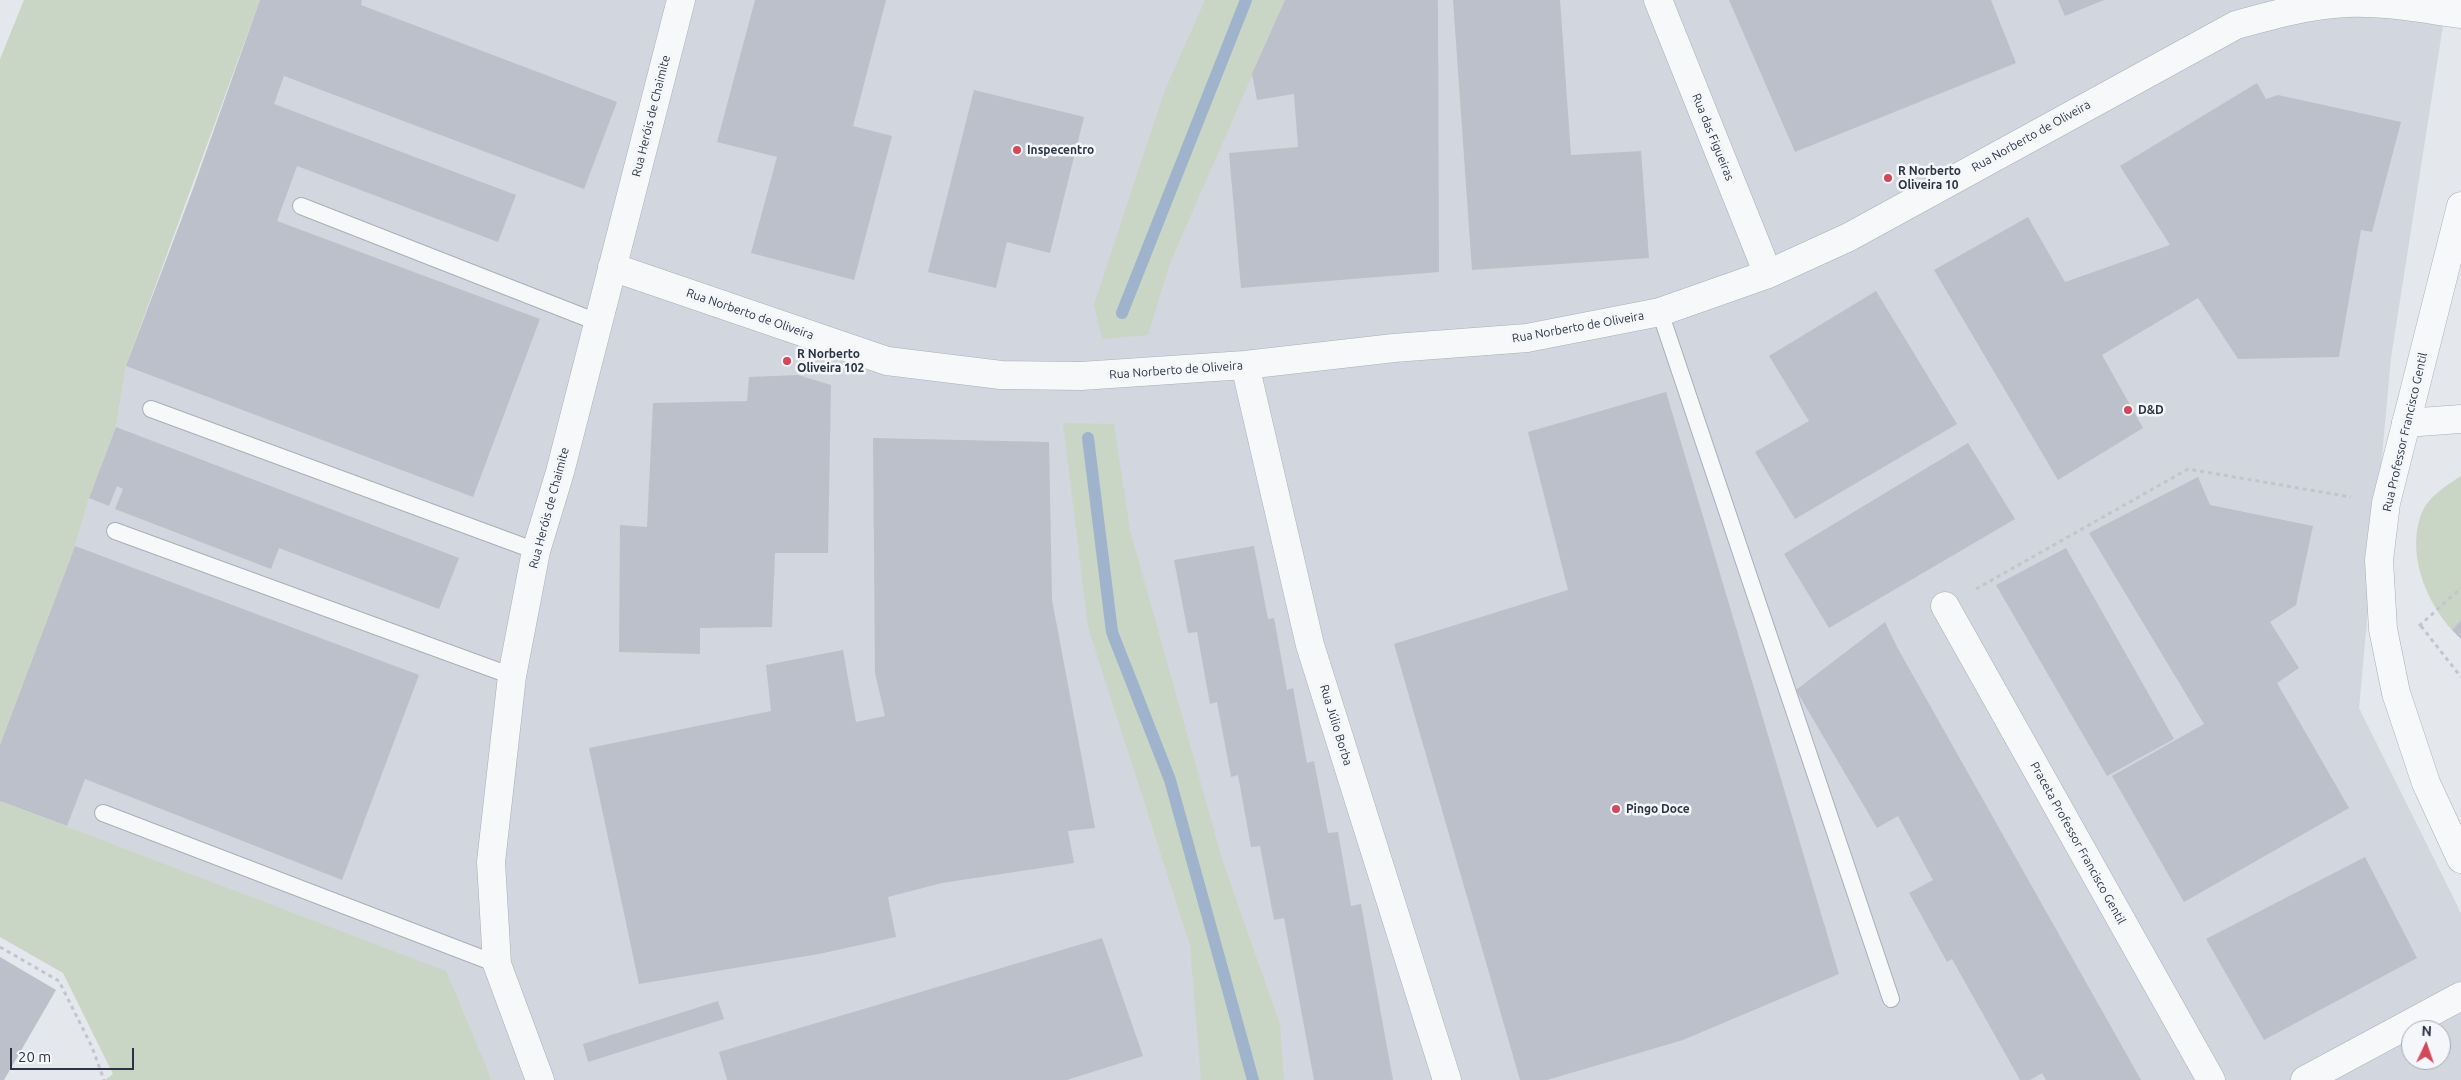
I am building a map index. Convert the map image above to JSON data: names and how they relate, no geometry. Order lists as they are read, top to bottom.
{
  "streets": {
    "street": [
      "Rua Heróis de Chaimite",
      "Rua Norberto de Oliveira",
      "Rua das Figueiras",
      "Rua Professor Francisco Gentil",
      "Rua Júlio Borba",
      "Praceta Professor Francisco Gentil"
    ]
  },
  "crossings": [
    ["Rua Heróis de Chaimite", "Rua Norberto de Oliveira"],
    ["Rua Norberto de Oliveira", "Rua das Figueiras"],
    ["Rua Norberto de Oliveira", "Rua Júlio Borba"]
  ],
  "places": [
    "Inspecentro",
    "R Norberto Oliveira 10",
    "R Norberto Oliveira 102",
    "D&D",
    "Pingo Doce"
  ],
  "scale_bar": "20 m",
  "north": "top"
}
